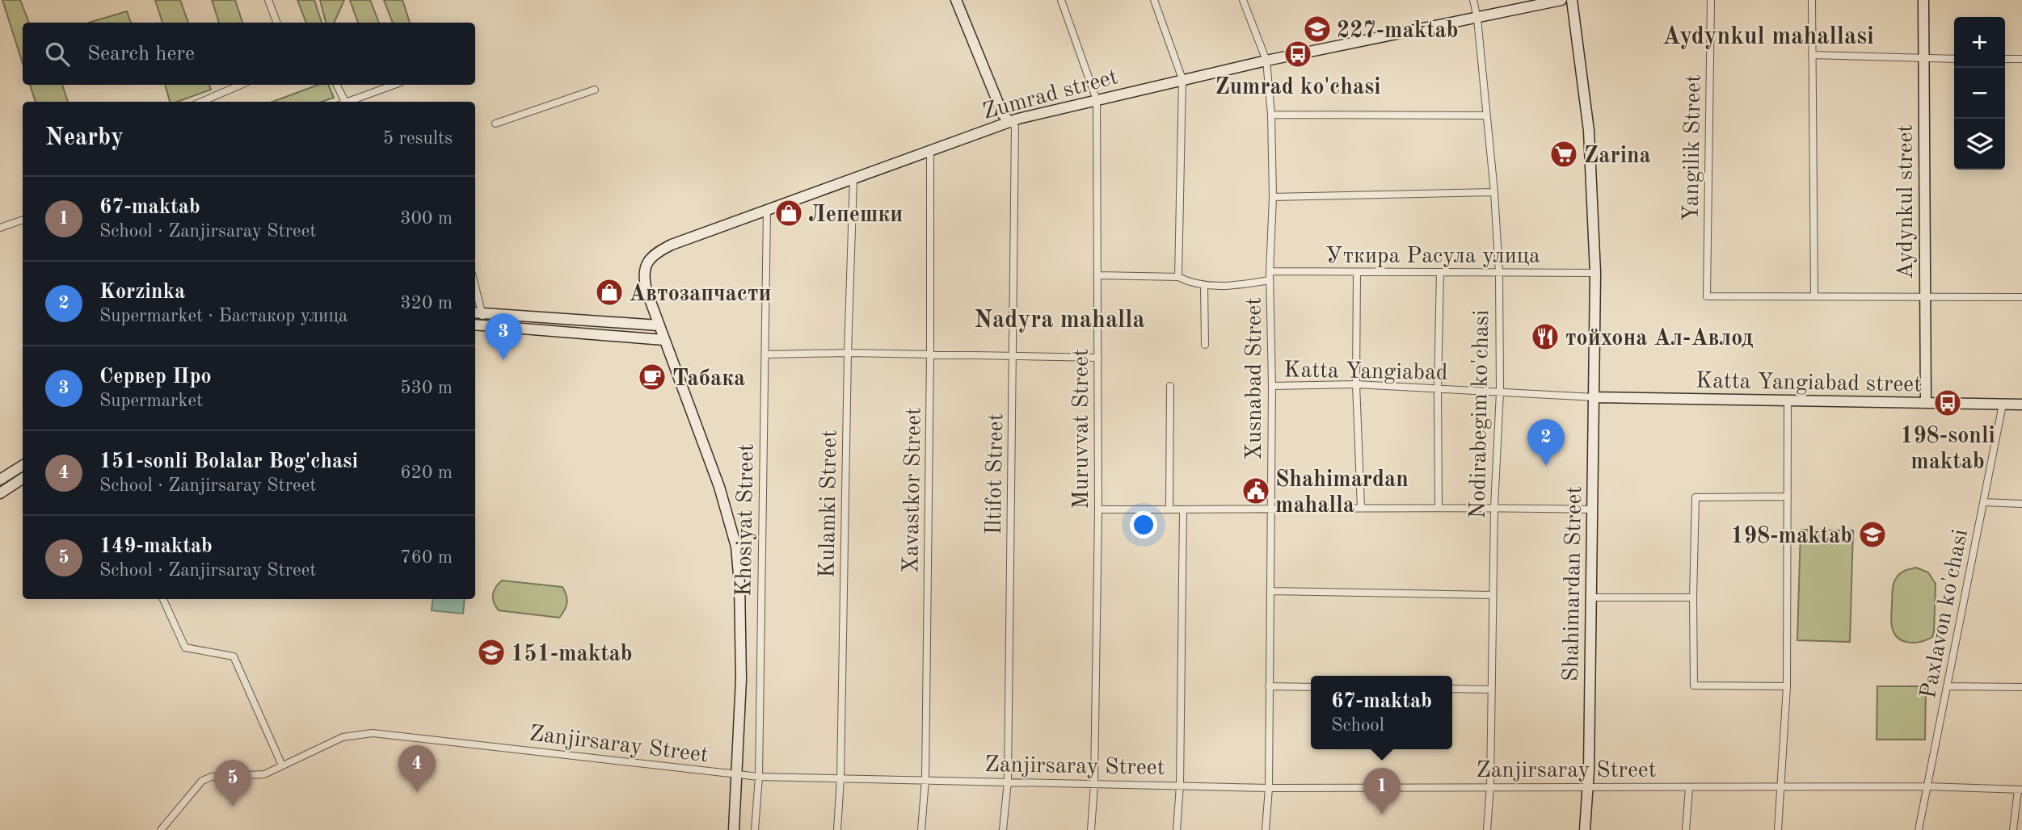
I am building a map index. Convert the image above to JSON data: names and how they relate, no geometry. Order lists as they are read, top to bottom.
{
  "streets": {
    "street": [
      "Zumrad street",
      "Yangilik Street",
      "Aydynkul street",
      "Уткира Расула улица",
      "Katta Yangiabad",
      "Xusnabad Street",
      "Katta Yangiabad street",
      "Nodirabegim ko'chasi",
      "Muruvvat Street",
      "Iltifot Street",
      "Xavastkor Street",
      "Kulamki Street",
      "Khosiyat Street",
      "Shahimardan Street",
      "Paxlavon ko'chasi",
      "Zanjirsaray Street"
    ]
  },
  "crossings": [
    ["Zumrad street", "Xusnabad Street"],
    ["Zumrad street", "Nodirabegim ko'chasi"],
    ["Zumrad street", "Muruvvat Street"],
    ["Zumrad street", "Iltifot Street"],
    ["Zumrad street", "Xavastkor Street"],
    ["Zumrad street", "Kulamki Street"],
    ["Zumrad street", "Khosiyat Street"],
    ["Aydynkul street", "Katta Yangiabad street"],
    ["Уткира Расула улица", "Xusnabad Street"],
    ["Уткира Расула улица", "Nodirabegim ko'chasi"],
    ["Уткира Расула улица", "Shahimardan Street"],
    ["Katta Yangiabad", "Xusnabad Street"],
    ["Katta Yangiabad", "Katta Yangiabad street"],
    ["Katta Yangiabad", "Nodirabegim ko'chasi"],
    ["Katta Yangiabad", "Shahimardan Street"],
    ["Xusnabad Street", "Zanjirsaray Street"],
    ["Katta Yangiabad street", "Shahimardan Street"],
    ["Katta Yangiabad street", "Paxlavon ko'chasi"],
    ["Nodirabegim ko'chasi", "Zanjirsaray Street"],
    ["Muruvvat Street", "Zanjirsaray Street"],
    ["Iltifot Street", "Zanjirsaray Street"],
    ["Xavastkor Street", "Zanjirsaray Street"],
    ["Kulamki Street", "Zanjirsaray Street"],
    ["Khosiyat Street", "Zanjirsaray Street"],
    ["Shahimardan Street", "Zanjirsaray Street"],
    ["Paxlavon ko'chasi", "Zanjirsaray Street"]
  ],
  "districts": ["Aydynkul mahallasi", "Nadyra mahalla"],
  "places": {
    "school or university": ["227-maktab", "198-maktab", "151-maktab"],
    "bus stop": ["Zumrad ko'chasi", "198-sonli maktab"],
    "supermarket": ["Zarina"],
    "shop": ["Лепешки", "Автозапчасти"],
    "restaurant": ["тойхона Ал-Авлод"],
    "cafe": ["Табака"],
    "public building": ["Shahimardan mahalla"]
  },
  "page": {
    "map_buttons": ["+", "−"],
    "search": "Search here",
    "heading": ["Nearby", "5 results"],
    "list": [
      {
        "mark": "1",
        "name": "67-maktab",
        "note": "School · Zanjirsaray Street",
        "value": "300 m"
      },
      {
        "mark": "2",
        "name": "Korzinka",
        "note": "Supermarket · Бастакор улица",
        "value": "320 m"
      },
      {
        "mark": "3",
        "name": "Сервер Про",
        "note": "Supermarket",
        "value": "530 m"
      },
      {
        "mark": "4",
        "name": "151-sonli Bolalar Bog'chasi",
        "note": "School · Zanjirsaray Street",
        "value": "620 m"
      },
      {
        "mark": "5",
        "name": "149-maktab",
        "note": "School · Zanjirsaray Street",
        "value": "760 m"
      }
    ],
    "pins": [
      "3",
      "2",
      "4",
      "5",
      "1"
    ],
    "popup": ["67-maktab", "School"]
  }
}
